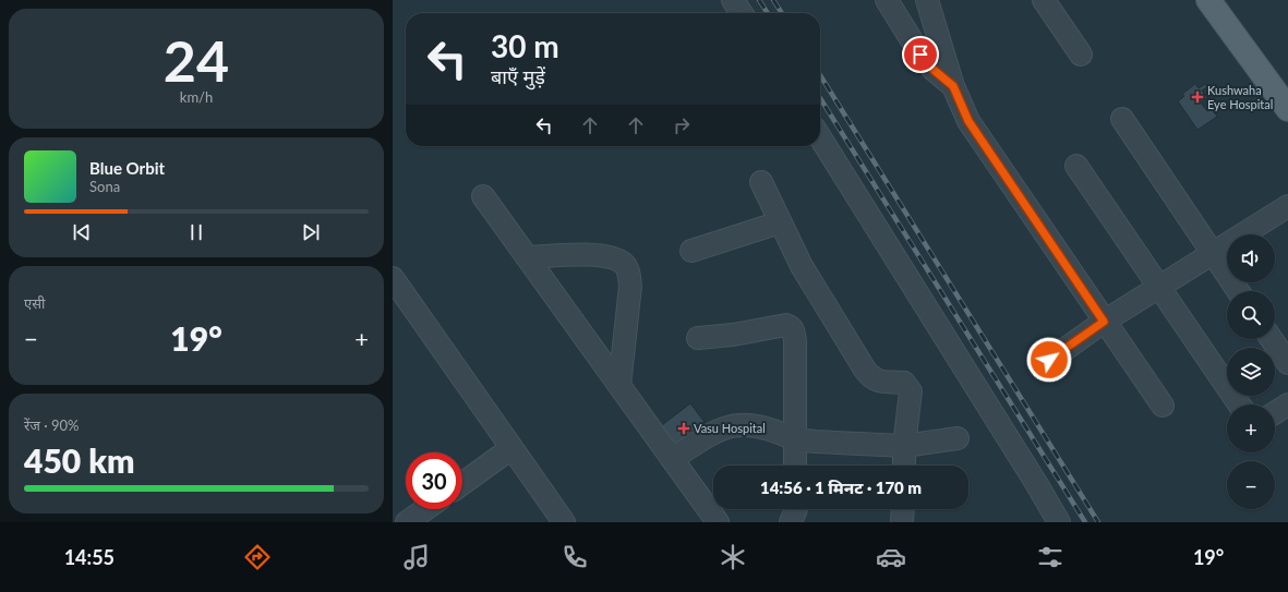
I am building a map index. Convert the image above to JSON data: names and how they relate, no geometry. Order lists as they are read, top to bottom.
{
  "places": {
    "health": ["Kushwaha Eye Hospital", "Vasu Hospital"]
  },
  "page": {
    "tile": [
      ["24", "km/h"],
      "एसी",
      ["रेंज · 90%", "450 km"]
    ],
    "turn": ["30 m", "बाएँ मुड़ें"],
    "song": ["Blue Orbit", "Sona"],
    "map_buttons": ["+", "−"],
    "heat": ["−", "19°", "+"],
    "limit": "30",
    "trip": "14:56 · 1 मिनट · 170 m",
    "tabs": ["14:55", "19°"]
  }
}
